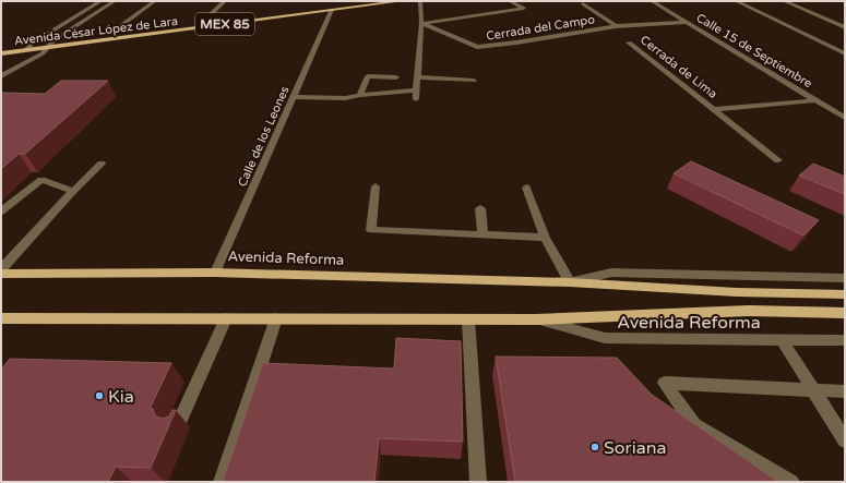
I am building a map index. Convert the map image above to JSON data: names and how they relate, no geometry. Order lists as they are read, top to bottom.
{
  "streets": {
    "main road": ["MEX 85", "Avenida César López de Lara", "Avenida Reforma"],
    "street": [
      "Cerrada del Campo",
      "Calle 15 de Septiembre",
      "Cerrada de Lima",
      "Calle de los Leones"
    ]
  },
  "crossings": [
    ["Cerrada del Campo", "Calle 15 de Septiembre"],
    ["Avenida César López de Lara", "Calle de los Leones"],
    ["Calle 15 de Septiembre", "Cerrada de Lima"],
    ["Calle de los Leones", "Avenida Reforma"]
  ],
  "places": ["Kia", "Soriana"]
}
